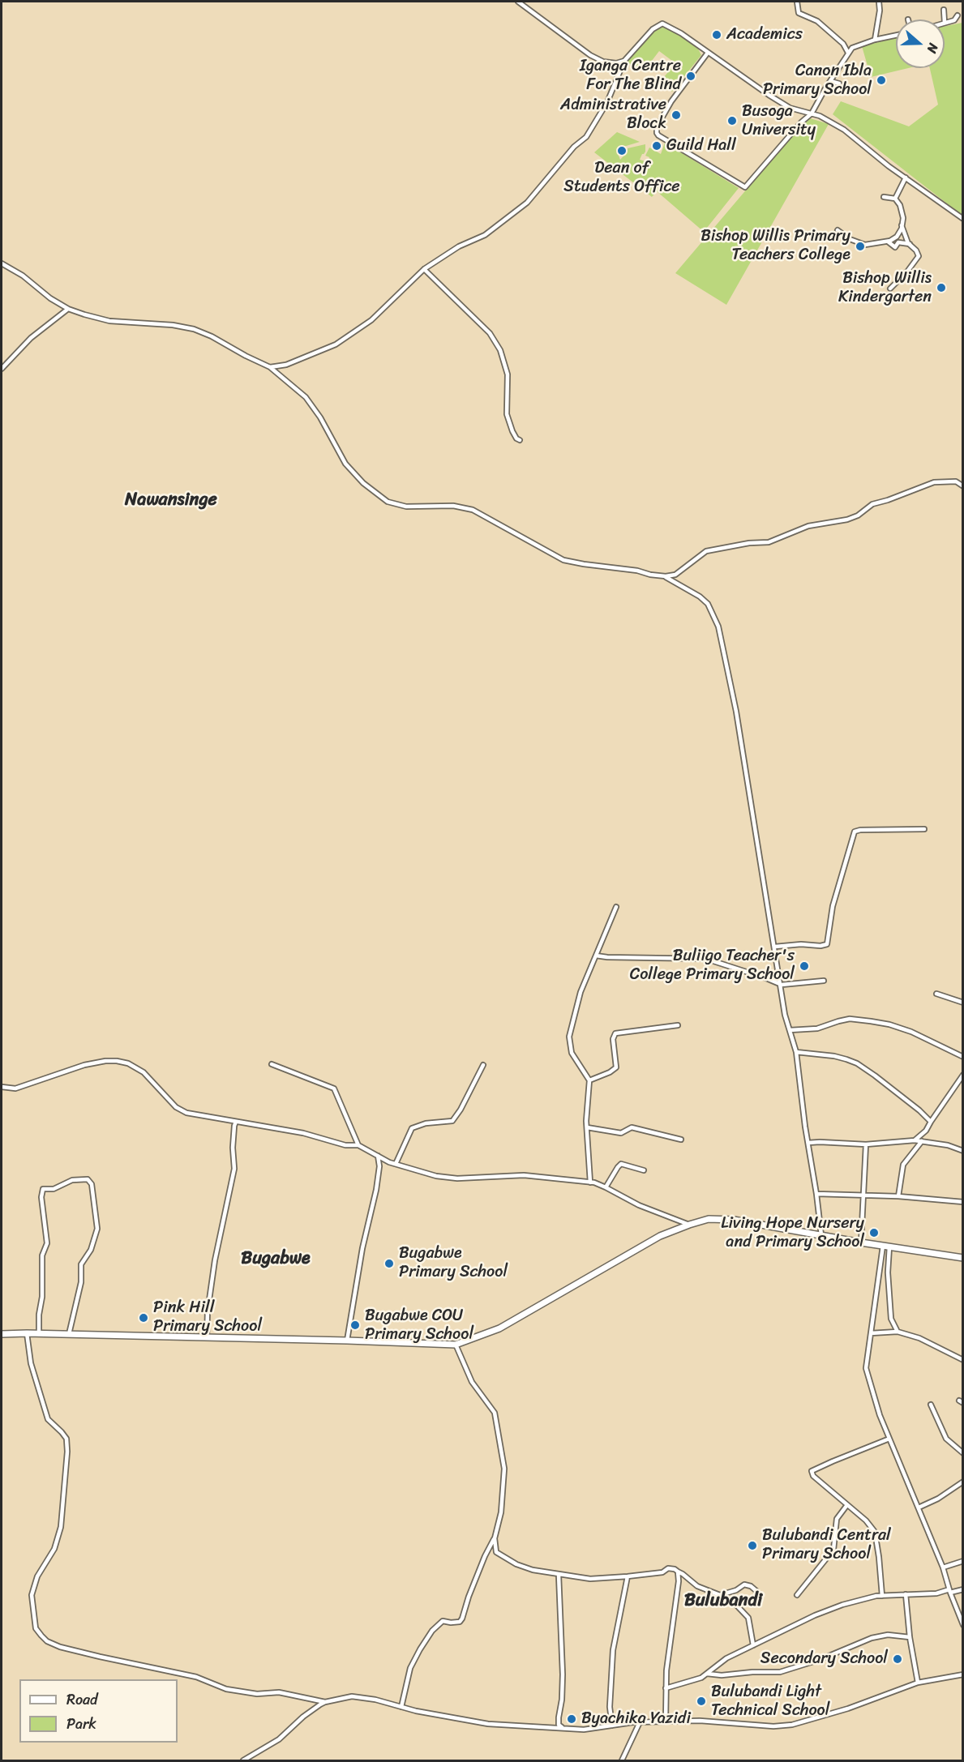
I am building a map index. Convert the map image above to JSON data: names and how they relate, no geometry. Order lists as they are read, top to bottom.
{
  "districts": ["Nawansinge", "Bugabwe", "Bulubandi"],
  "places": [
    "Academics",
    "Iganga Centre For The Blind",
    "Canon Ibla Primary School",
    "Administrative Block",
    "Busoga University",
    "Guild Hall",
    "Dean of Students Office",
    "Bishop Willis Primary Teachers College",
    "Bishop Willis Kindergarten",
    "Buliigo Teacher's College Primary School",
    "Living Hope Nursery and Primary School",
    "Bugabwe Primary School",
    "Pink Hill Primary School",
    "Bugabwe COU Primary School",
    "Bulubandi Central Primary School",
    "Secondary School",
    "Bulubandi Light Technical School",
    "Byachika Yazidi"
  ],
  "legend": ["Road", "Park"],
  "north": "right"
}
